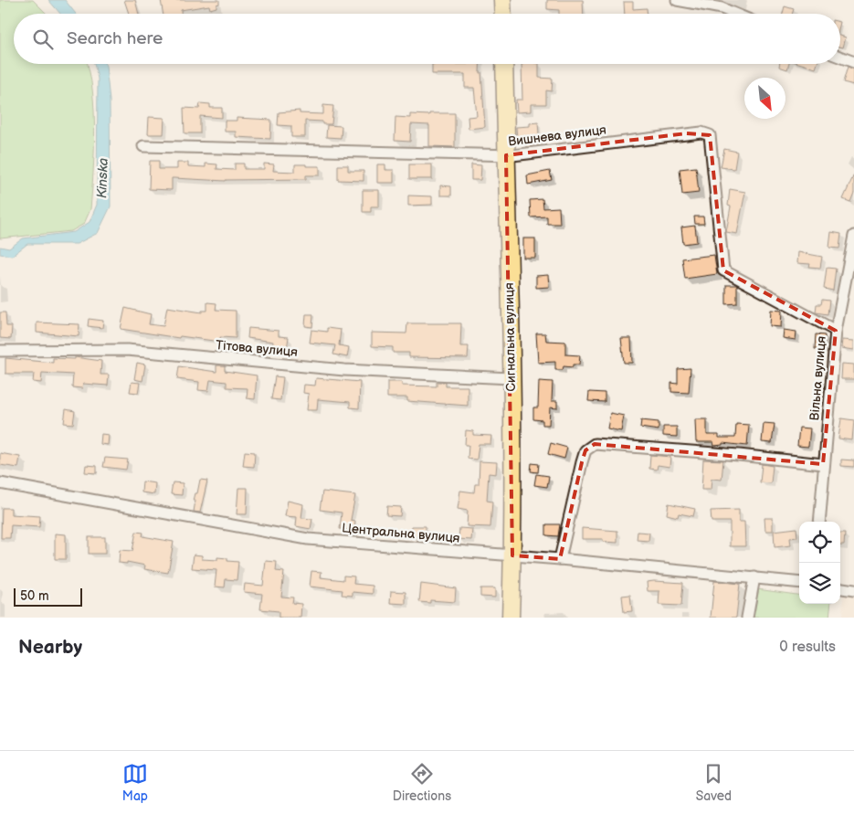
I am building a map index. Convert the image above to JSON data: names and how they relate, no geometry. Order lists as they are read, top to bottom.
{
  "streets": {
    "main road": ["Сигнальна вулиця"],
    "street": [
      "Вишнева вулиця",
      "Тітова вулиця",
      "Вільна вулиця",
      "Центральна вулиця"
    ]
  },
  "crossings": [
    ["Вишнева вулиця", "Сигнальна вулиця"],
    ["Вишнева вулиця", "Вільна вулиця"],
    ["Сигнальна вулиця", "Тітова вулиця"],
    ["Сигнальна вулиця", "Центральна вулиця"]
  ],
  "water": ["Kinska"],
  "scale_bar": "50 m",
  "north": "bottom right",
  "page": {
    "search": "Search here",
    "scale": "50 m",
    "heading": ["Nearby", "0 results"],
    "nav": ["Map", "Directions", "Saved"]
  }
}
